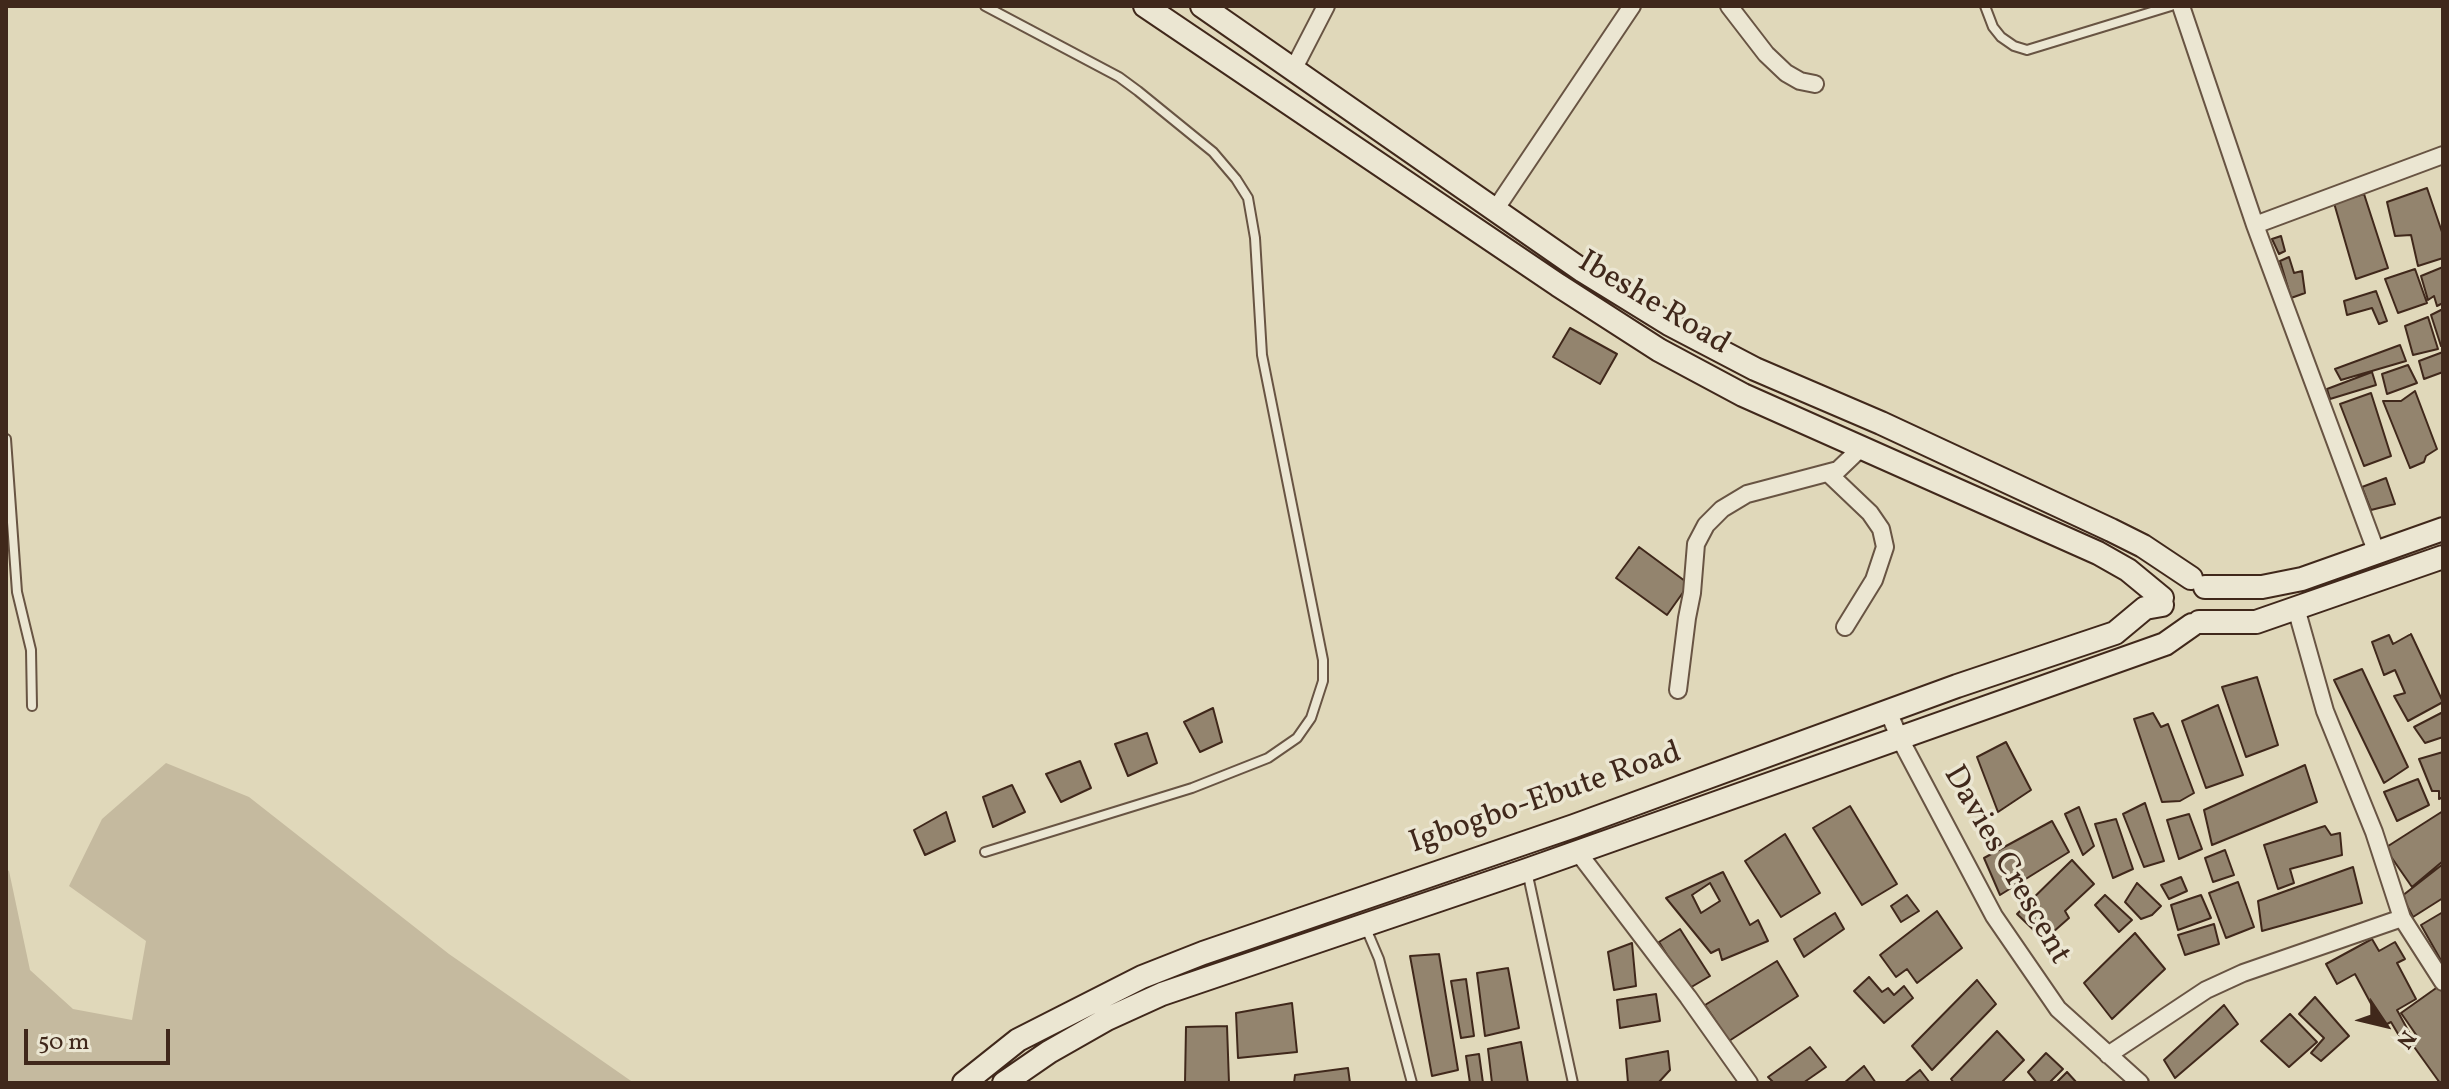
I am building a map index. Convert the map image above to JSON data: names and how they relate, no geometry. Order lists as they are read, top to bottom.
{
  "streets": {
    "main road": ["Ibeshe Road", "Igbogbo-Ebute Road"],
    "street": ["Davies Crescent"]
  },
  "crossings": [
    ["Ibeshe Road", "Igbogbo-Ebute Road"],
    ["Igbogbo-Ebute Road", "Davies Crescent"]
  ],
  "scale_bar": "50 m",
  "north": "bottom right"
}
